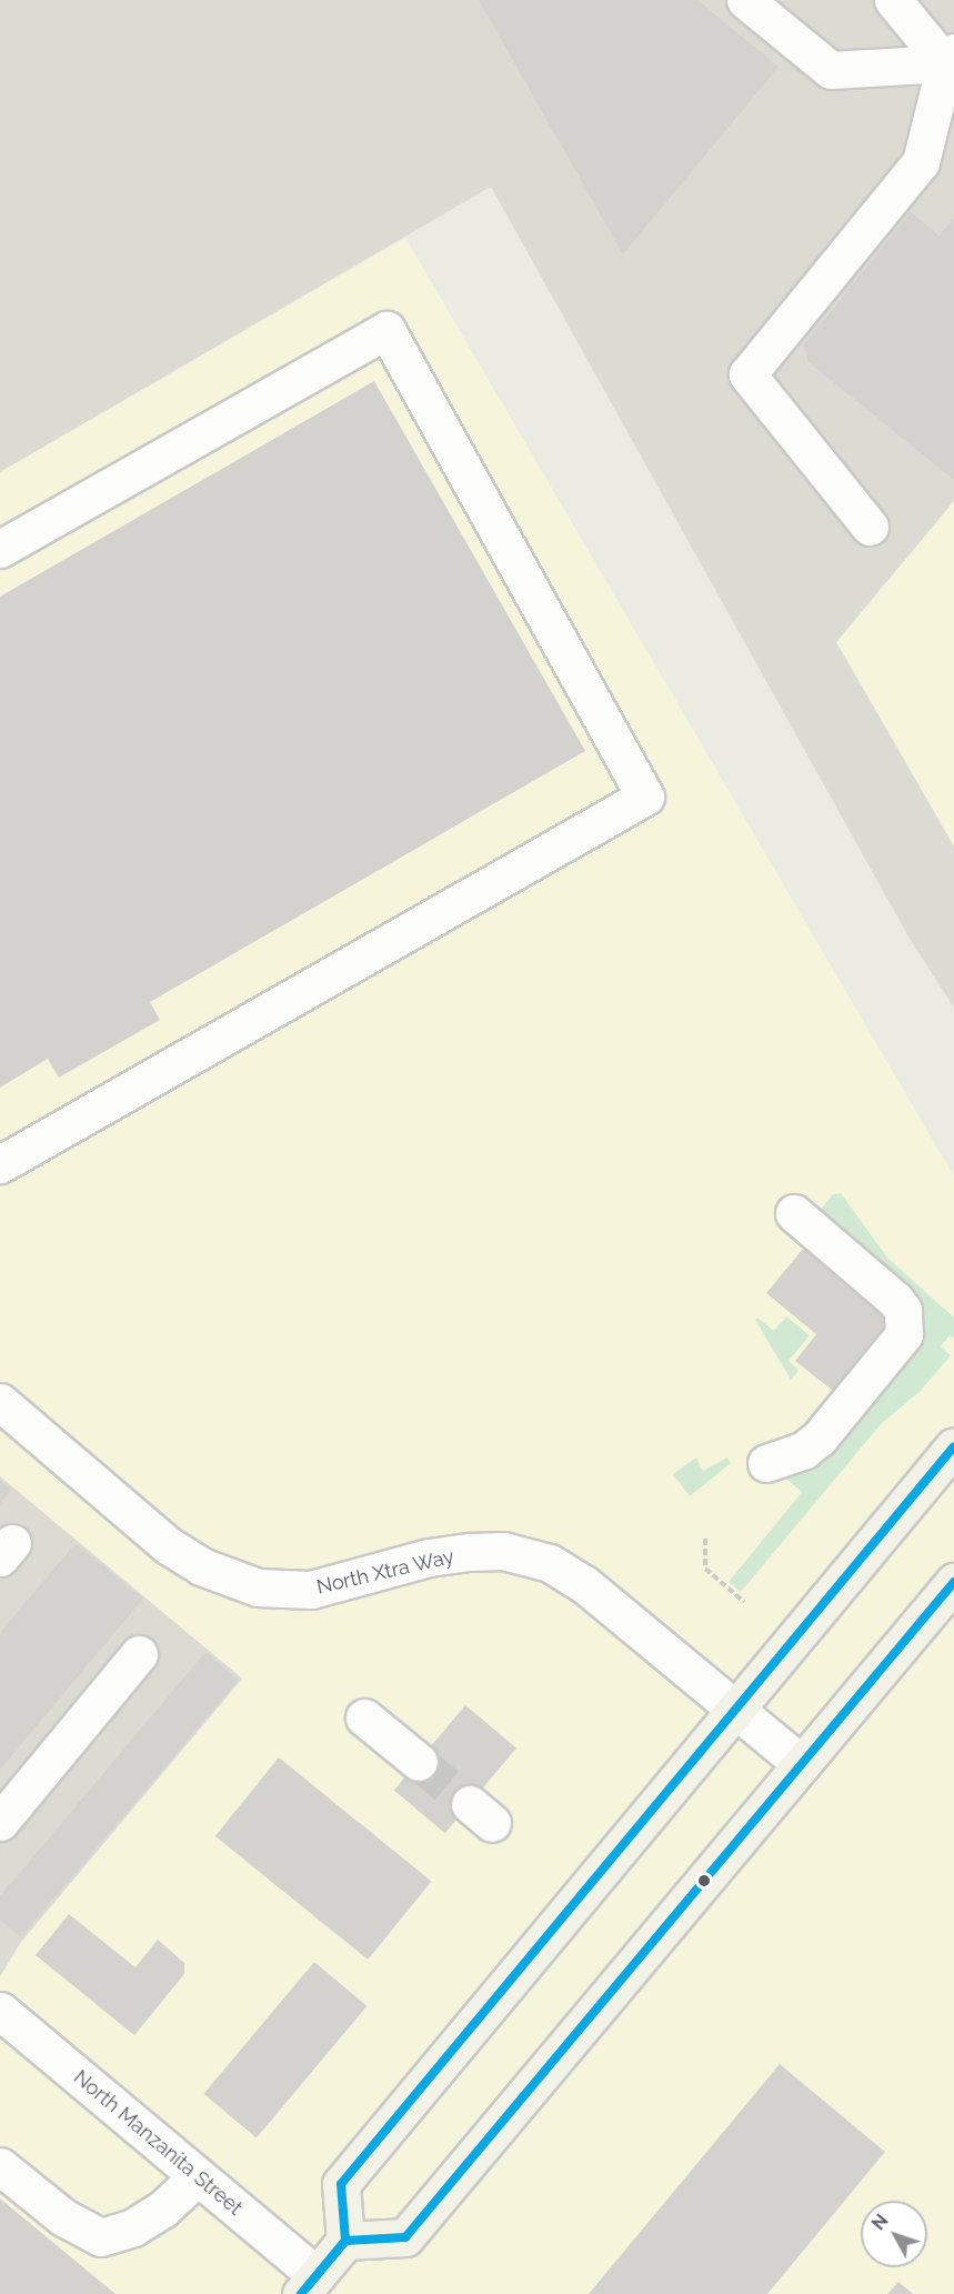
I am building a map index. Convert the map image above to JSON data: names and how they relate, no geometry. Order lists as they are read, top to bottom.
{
  "streets": {
    "street": ["North Xtra Way", "North Manzanita Street"]
  },
  "north": "top left"
}
